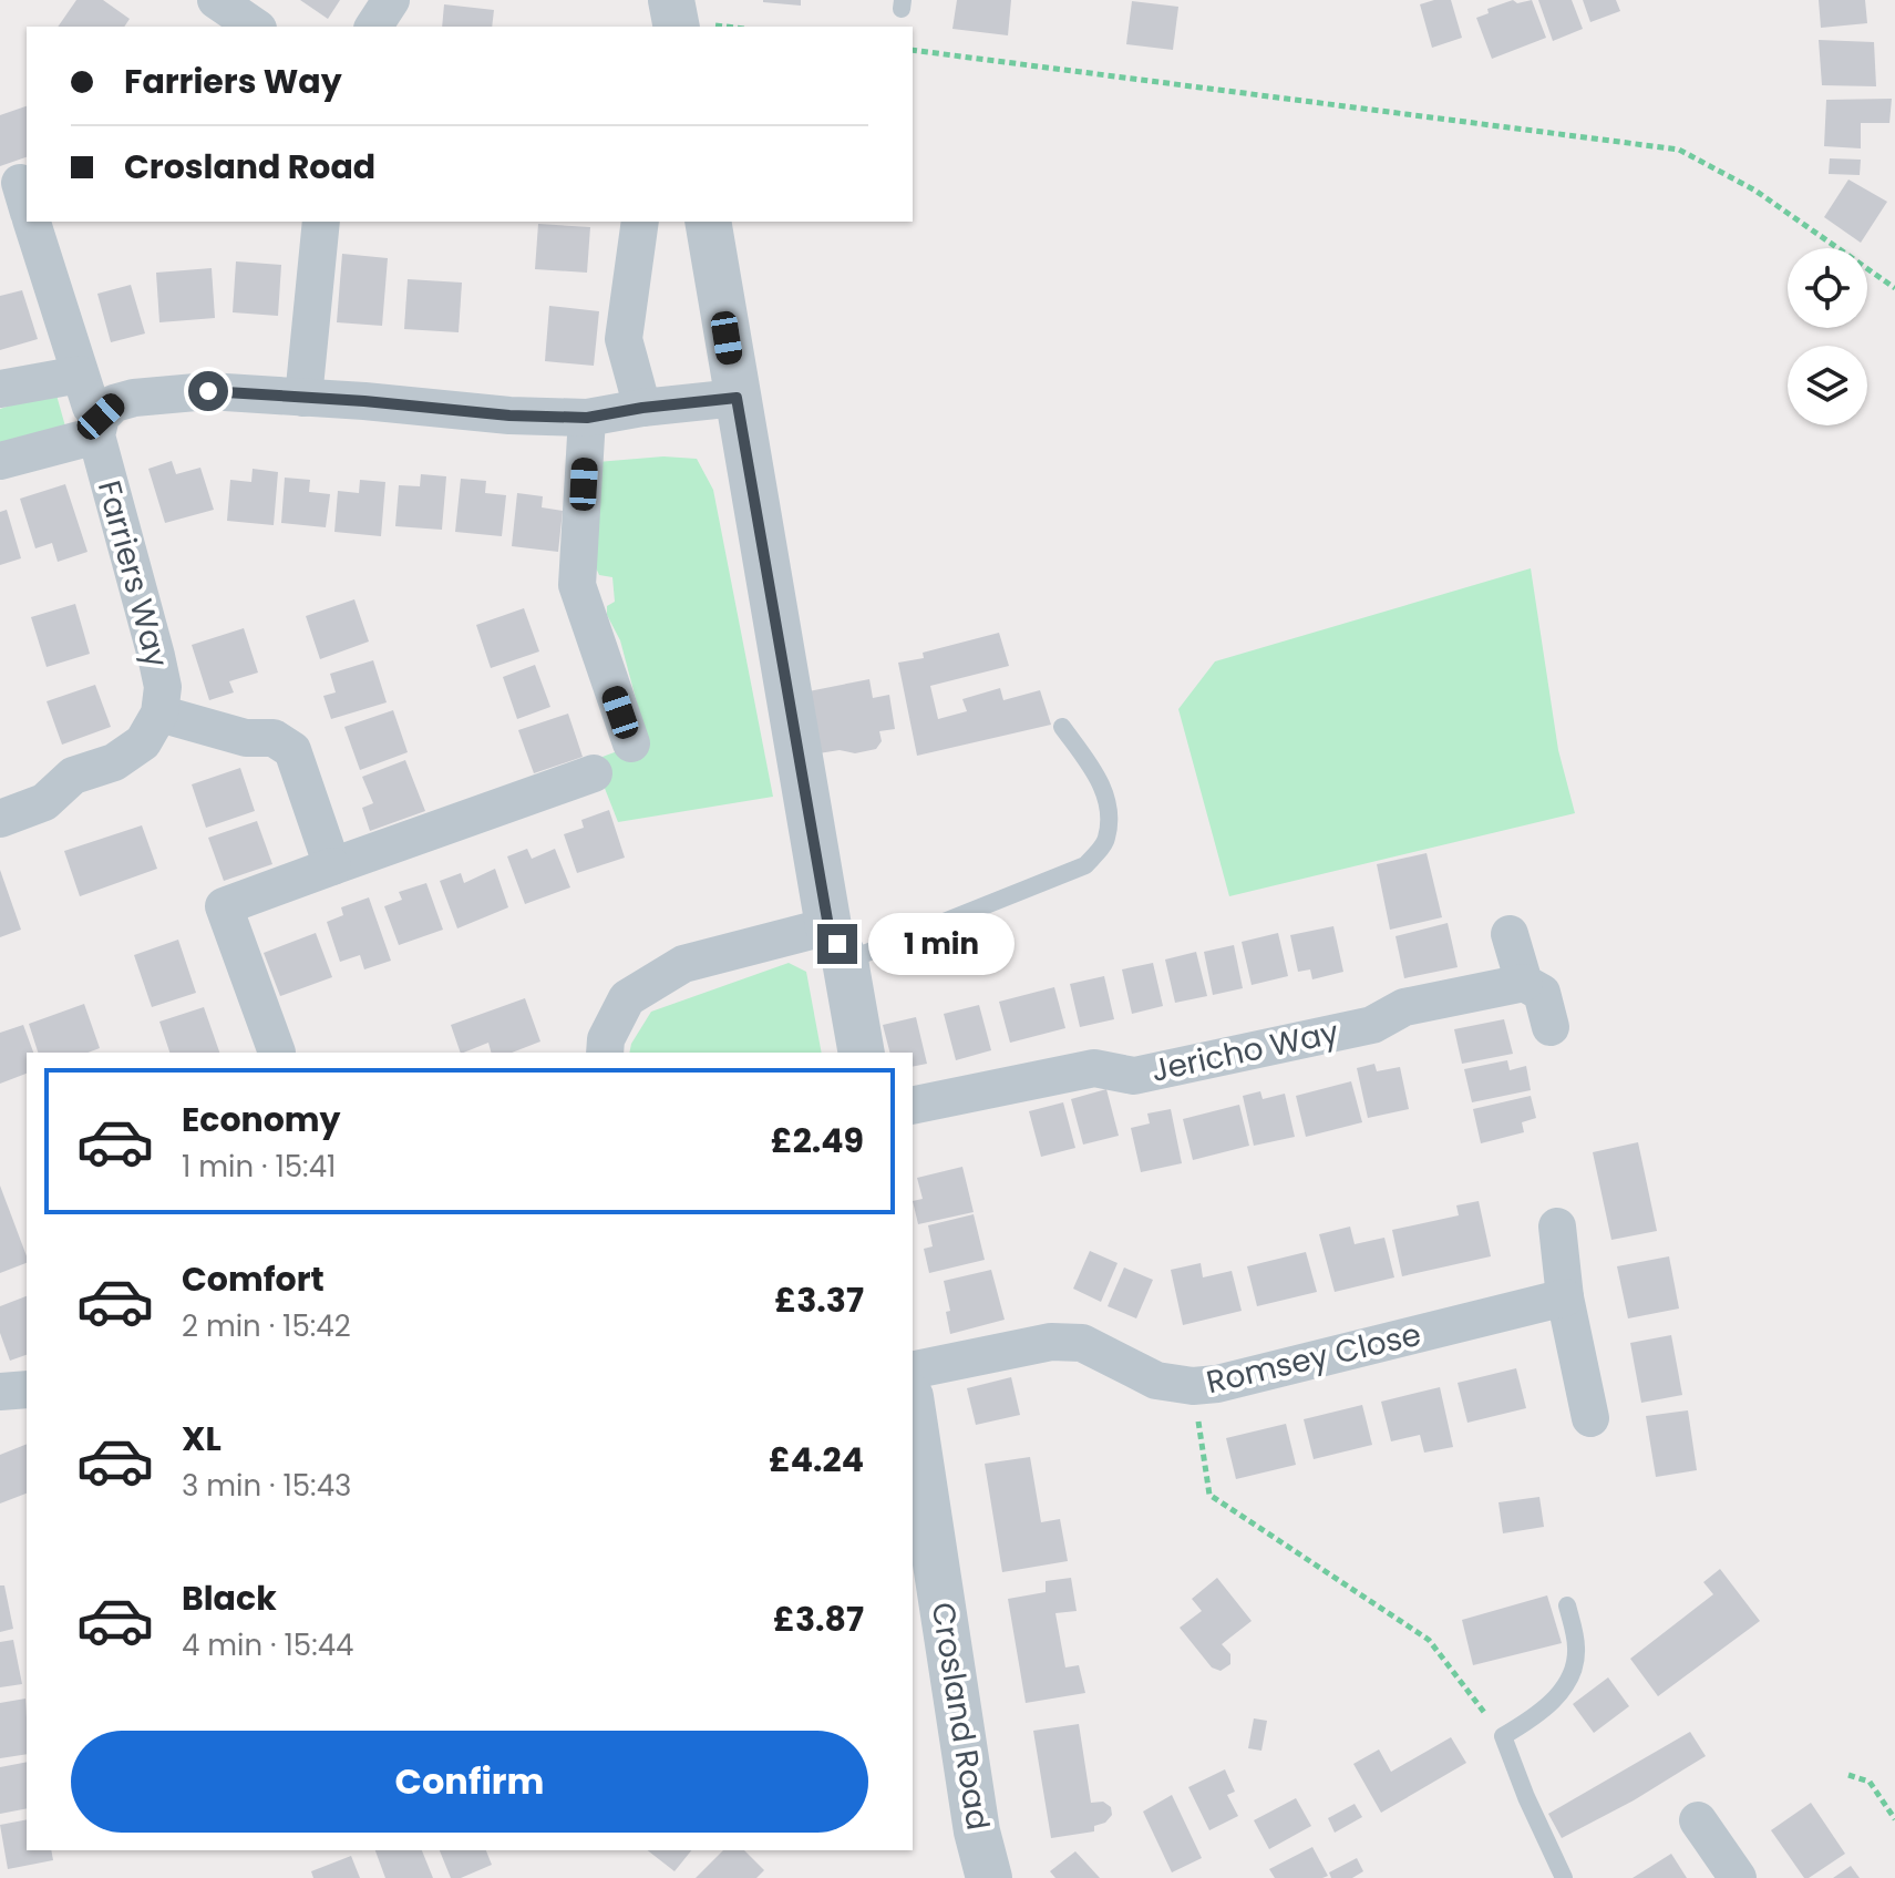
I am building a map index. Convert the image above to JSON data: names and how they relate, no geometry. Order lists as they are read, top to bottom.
{
  "streets": {
    "street": [
      "Farriers Way",
      "Jericho Way",
      "Romsey Close",
      "Crosland Road"
    ]
  },
  "page": {
    "banner": ["Farriers Way", "Crosland Road"],
    "bubble": "1 min",
    "list": [
      {
        "name": "Economy",
        "note": "1 min · 15:41",
        "value": "£2.49"
      },
      {
        "name": "Comfort",
        "note": "2 min · 15:42",
        "value": "£3.37"
      },
      {
        "name": "XL",
        "note": "3 min · 15:43",
        "value": "£4.24"
      },
      {
        "name": "Black",
        "note": "4 min · 15:44",
        "value": "£3.87"
      }
    ],
    "buttons": "Confirm"
  }
}
